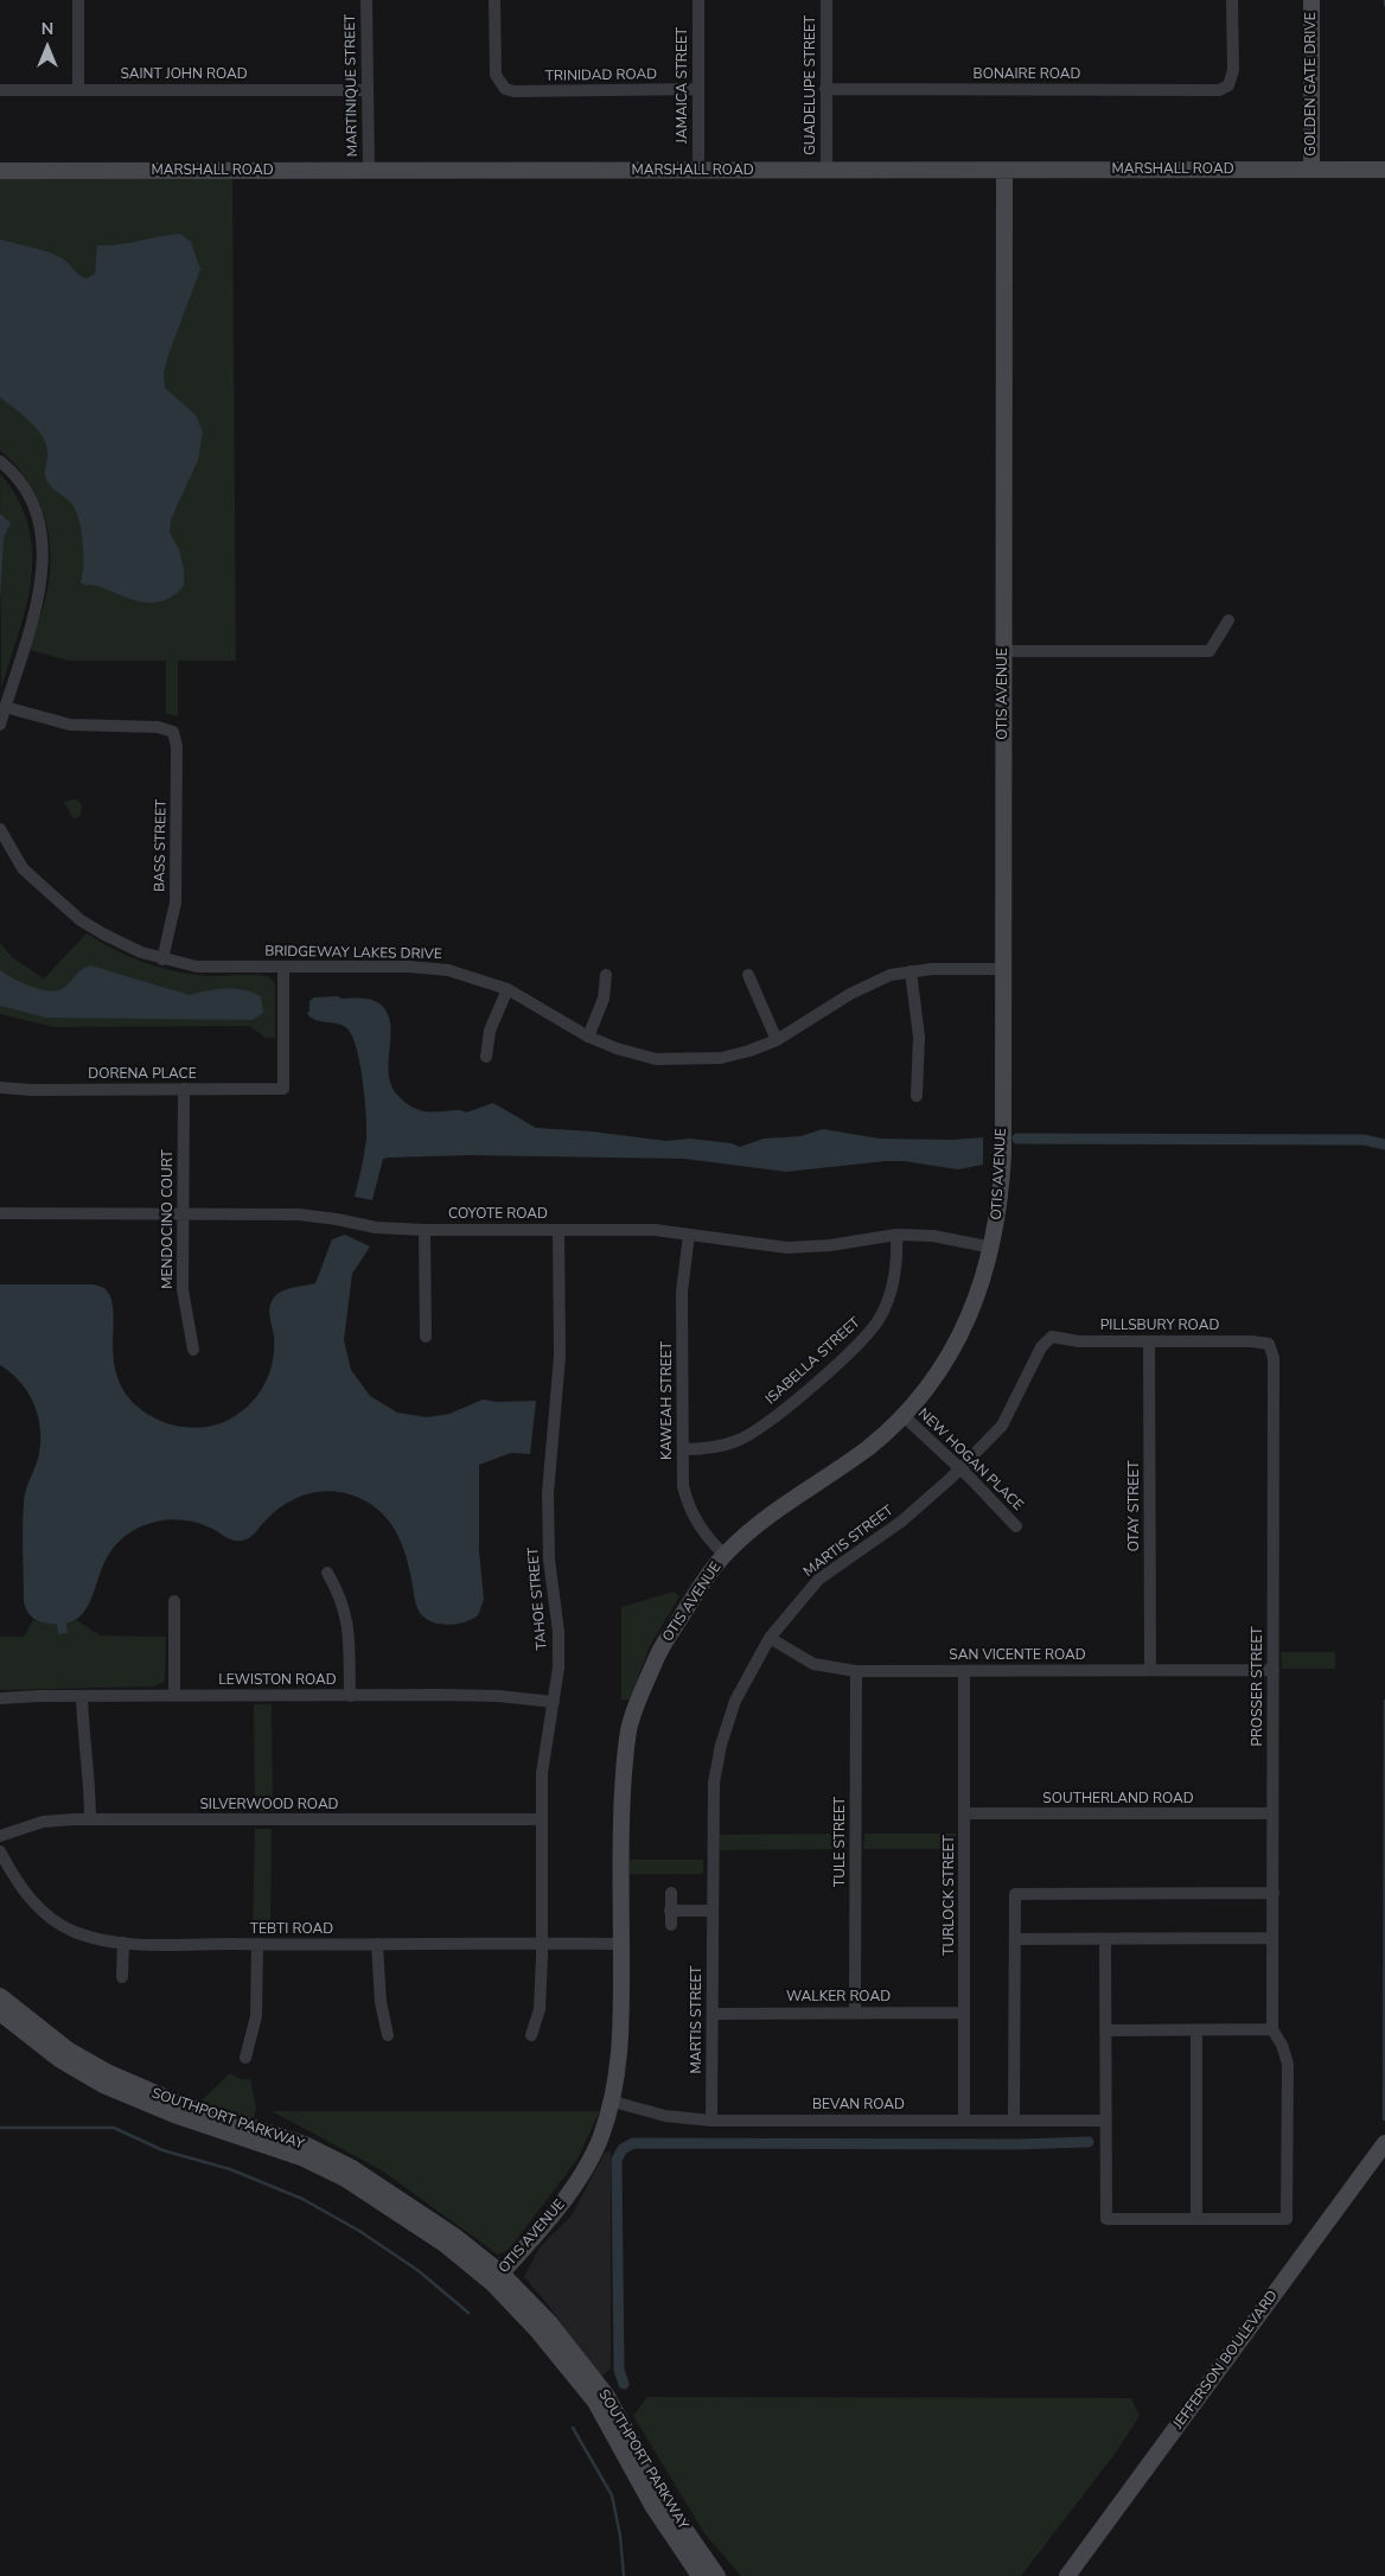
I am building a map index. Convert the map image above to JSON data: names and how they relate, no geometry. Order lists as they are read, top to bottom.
{
  "streets": {
    "street": [
      "SAINT JOHN ROAD",
      "BONAIRE ROAD",
      "TRINIDAD ROAD",
      "GOLDEN GATE DRIVE",
      "MARTINIQUE STREET",
      "JAMAICA STREET",
      "GUADELUPE STREET",
      "MARSHALL ROAD",
      "OTIS AVENUE",
      "BASS STREET",
      "BRIDGEWAY LAKES DRIVE",
      "DORENA PLACE",
      "COYOTE ROAD",
      "MENDOCINO COURT",
      "PILLSBURY ROAD",
      "ISABELLA STREET",
      "KAWEAH STREET",
      "NEW HOGAN PLACE",
      "OTAY STREET",
      "MARTIS STREET",
      "TAHOE STREET",
      "SAN VICENTE ROAD",
      "LEWISTON ROAD",
      "PROSSER STREET",
      "SOUTHERLAND ROAD",
      "SILVERWOOD ROAD",
      "TULE STREET",
      "TURLOCK STREET",
      "TEBTI ROAD",
      "WALKER ROAD",
      "BEVAN ROAD",
      "SOUTHPORT PARKWAY",
      "JEFFERSON BOULEVARD"
    ]
  },
  "crossings": [
    ["SAINT JOHN ROAD", "MARTINIQUE STREET"],
    ["BONAIRE ROAD", "GUADELUPE STREET"],
    ["TRINIDAD ROAD", "JAMAICA STREET"],
    ["GOLDEN GATE DRIVE", "MARSHALL ROAD"],
    ["MARTINIQUE STREET", "MARSHALL ROAD"],
    ["JAMAICA STREET", "MARSHALL ROAD"],
    ["GUADELUPE STREET", "MARSHALL ROAD"],
    ["MARSHALL ROAD", "OTIS AVENUE"],
    ["OTIS AVENUE", "BRIDGEWAY LAKES DRIVE"],
    ["OTIS AVENUE", "COYOTE ROAD"],
    ["OTIS AVENUE", "KAWEAH STREET"],
    ["OTIS AVENUE", "NEW HOGAN PLACE"],
    ["OTIS AVENUE", "TEBTI ROAD"],
    ["OTIS AVENUE", "BEVAN ROAD"],
    ["OTIS AVENUE", "SOUTHPORT PARKWAY"],
    ["BASS STREET", "BRIDGEWAY LAKES DRIVE"],
    ["BRIDGEWAY LAKES DRIVE", "DORENA PLACE"],
    ["DORENA PLACE", "MENDOCINO COURT"],
    ["COYOTE ROAD", "MENDOCINO COURT"],
    ["COYOTE ROAD", "ISABELLA STREET"],
    ["COYOTE ROAD", "KAWEAH STREET"],
    ["COYOTE ROAD", "TAHOE STREET"],
    ["PILLSBURY ROAD", "OTAY STREET"],
    ["PILLSBURY ROAD", "MARTIS STREET"],
    ["PILLSBURY ROAD", "PROSSER STREET"],
    ["ISABELLA STREET", "KAWEAH STREET"],
    ["NEW HOGAN PLACE", "MARTIS STREET"],
    ["OTAY STREET", "SAN VICENTE ROAD"],
    ["MARTIS STREET", "SAN VICENTE ROAD"],
    ["MARTIS STREET", "WALKER ROAD"],
    ["MARTIS STREET", "BEVAN ROAD"],
    ["TAHOE STREET", "LEWISTON ROAD"],
    ["TAHOE STREET", "SILVERWOOD ROAD"],
    ["TAHOE STREET", "TEBTI ROAD"],
    ["SAN VICENTE ROAD", "PROSSER STREET"],
    ["SAN VICENTE ROAD", "TULE STREET"],
    ["SAN VICENTE ROAD", "TURLOCK STREET"],
    ["PROSSER STREET", "SOUTHERLAND ROAD"],
    ["SOUTHERLAND ROAD", "TURLOCK STREET"],
    ["TULE STREET", "WALKER ROAD"],
    ["TURLOCK STREET", "WALKER ROAD"],
    ["TURLOCK STREET", "BEVAN ROAD"]
  ],
  "north": "top"
}
